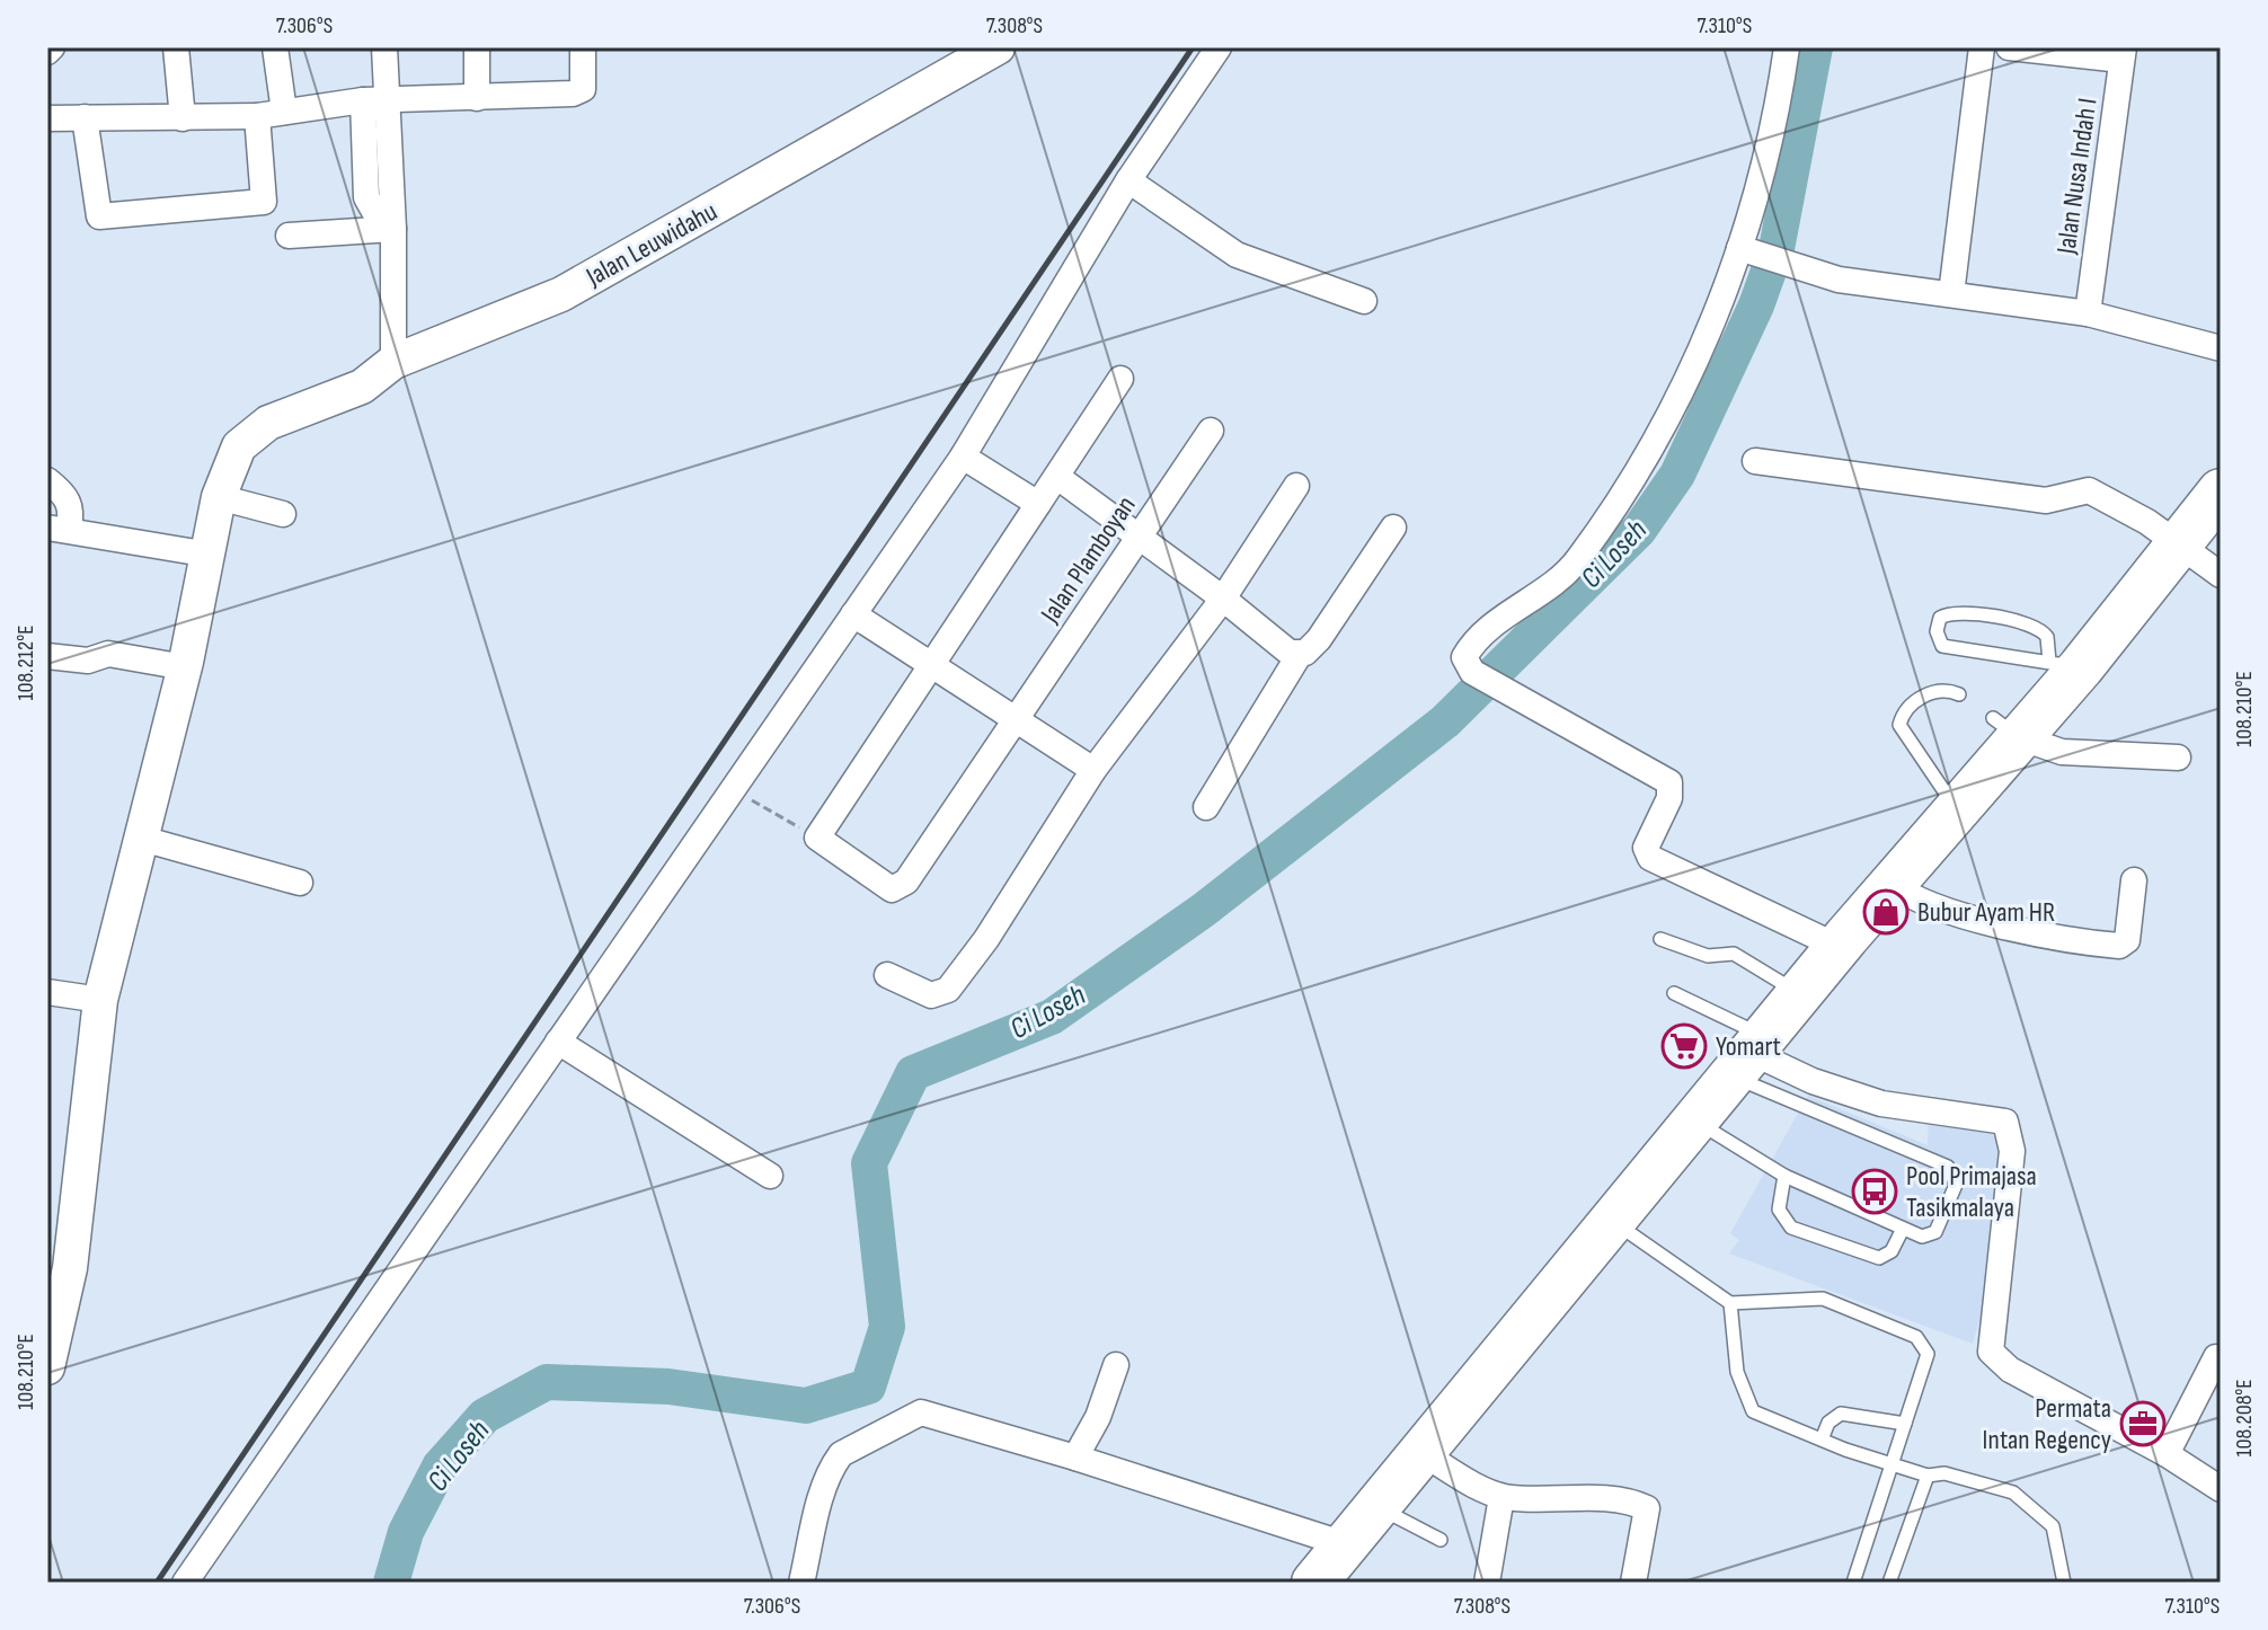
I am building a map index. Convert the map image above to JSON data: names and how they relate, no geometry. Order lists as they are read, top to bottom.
{
  "streets": {
    "street": ["Jalan Nusa Indah I", "Jalan Leuwidahu", "Jalan Plamboyan"]
  },
  "water": ["Ci Loseh"],
  "places": {
    "shop": ["Bubur Ayam HR"],
    "supermarket": ["Yomart"],
    "bus stop": ["Pool Primajasa Tasikmalaya"],
    "office": ["Permata Intan Regency"]
  },
  "coordinates": [
    "7.306°S",
    "7.308°S",
    "7.310°S",
    "108.212°E",
    "108.210°E",
    "108.208°E"
  ]
}
